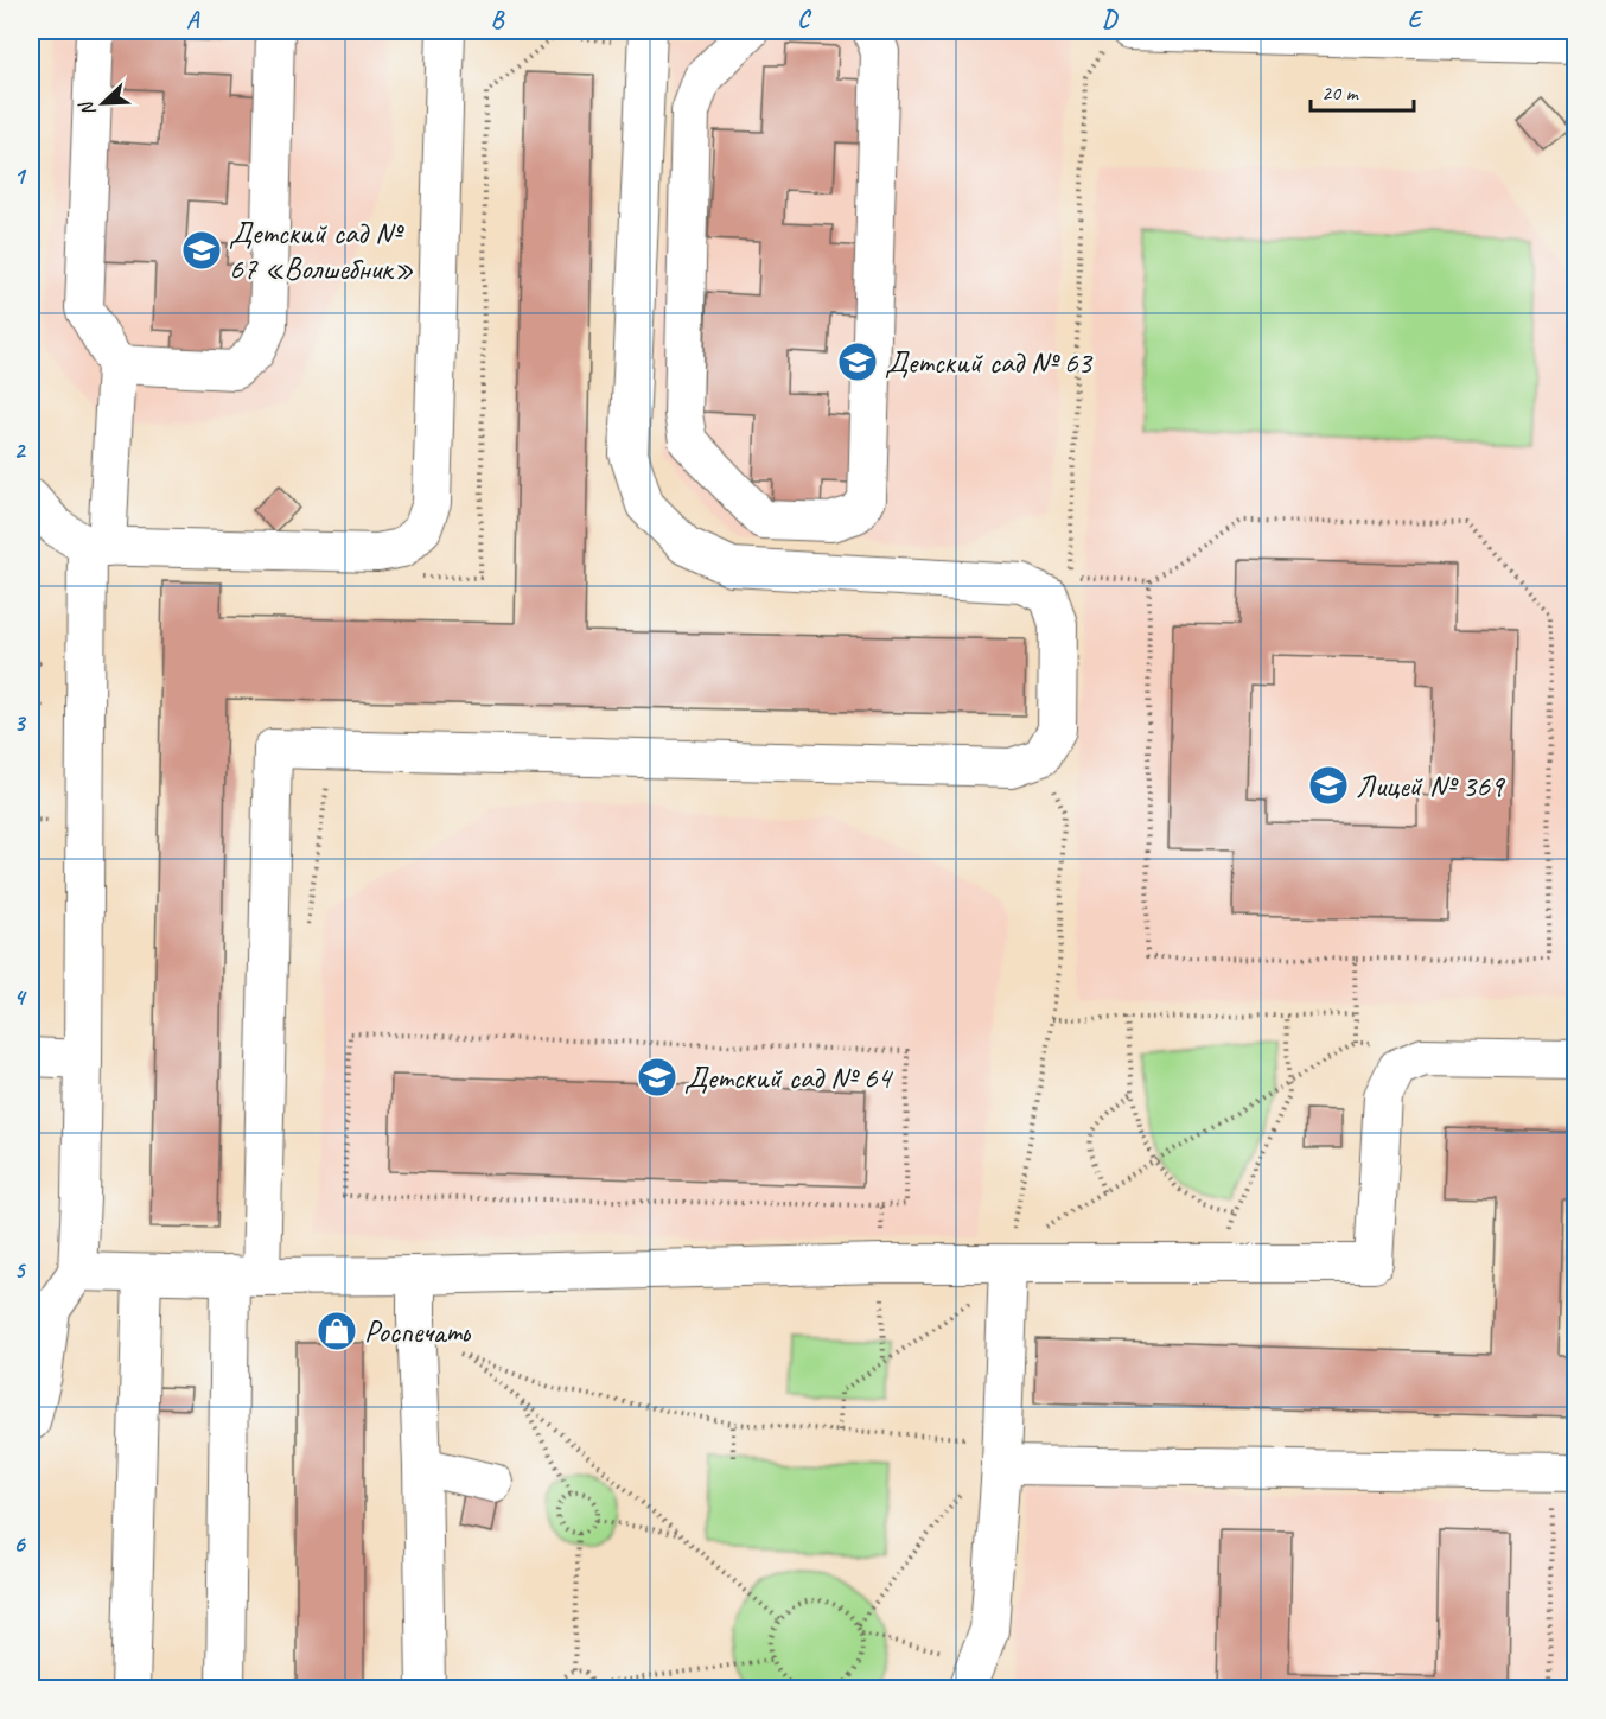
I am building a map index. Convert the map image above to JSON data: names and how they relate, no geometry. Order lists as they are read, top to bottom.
{
  "places": {
    "school or university": [
      "Детский сад № 67 «Волшебник»",
      "Детский сад № 63",
      "Лицей № 369",
      "Детский сад № 64"
    ],
    "shop": ["Роспечать"]
  },
  "scale_bar": "20 m",
  "north": "bottom left",
  "grid": {
    "columns": [
      "A",
      "B",
      "C",
      "D",
      "E"
    ],
    "rows": [
      "1",
      "2",
      "3",
      "4",
      "5",
      "6"
    ]
  }
}
